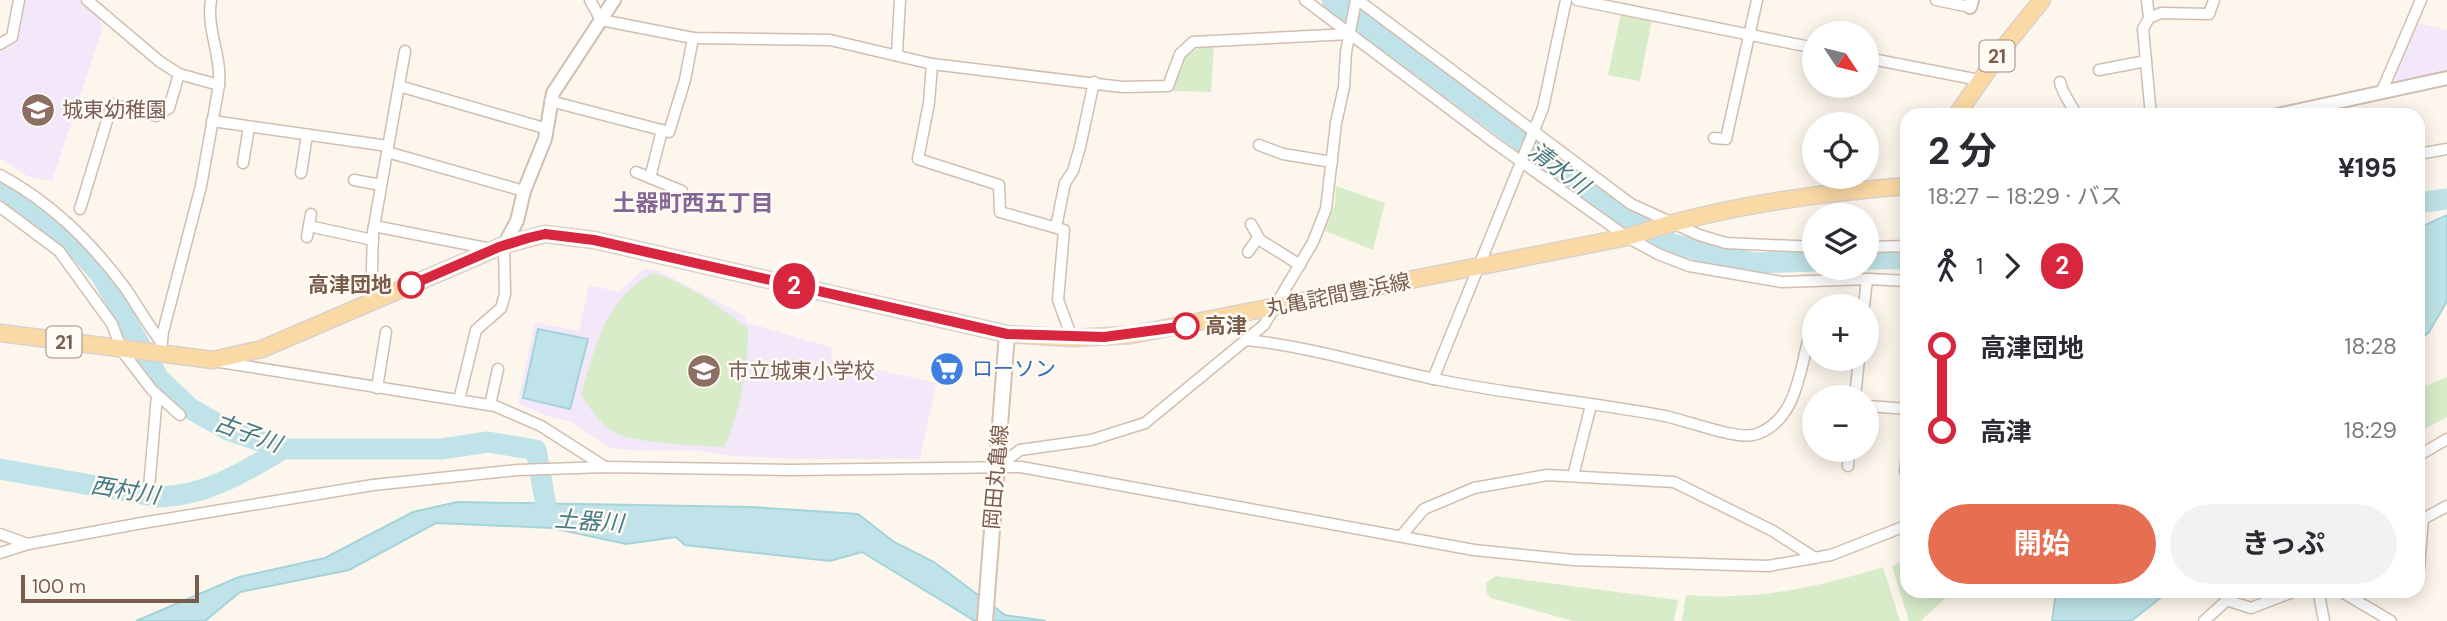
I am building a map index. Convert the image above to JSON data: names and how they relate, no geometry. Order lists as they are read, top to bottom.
{
  "streets": {
    "main road": ["21", "丸亀詫間豊浜線", "岡田丸亀線"]
  },
  "crossings": [
    ["丸亀詫間豊浜線", "岡田丸亀線"]
  ],
  "districts": ["土器町西五丁目"],
  "water": [
    "清水川",
    "古子川",
    "西村川",
    "土器川"
  ],
  "places": {
    "school or university": ["城東幼稚園", "市立城東小学校"],
    "other": ["高津団地", "高津"],
    "supermarket": ["ローソン"]
  },
  "lines": ["bus line 2"],
  "scale_bar": "100 m",
  "north": "bottom right",
  "page": {
    "on_map": "2",
    "map_buttons": ["+", "−"],
    "heading": ["2 分", "18:27 – 18:29 · バス", "¥195"],
    "legs": ["1", "2"],
    "list": [
      {
        "name": "高津団地",
        "value": "18:28"
      },
      {
        "name": "高津",
        "value": "18:29"
      }
    ],
    "buttons": ["開始", "きっぷ"],
    "scale": "100 m"
  }
}
